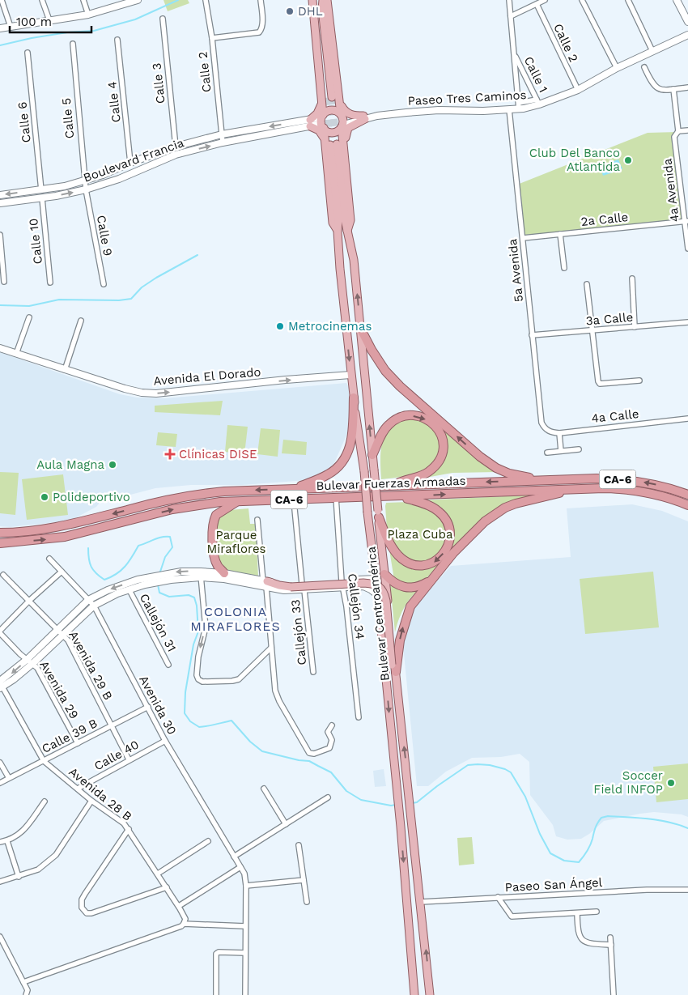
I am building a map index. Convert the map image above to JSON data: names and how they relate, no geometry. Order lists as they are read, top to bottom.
{
  "streets": {
    "highway": ["CA-6", "Bulevar Fuerzas Armadas"],
    "main road": ["Bulevar Centroamérica"],
    "street": [
      "Calle 2",
      "Calle 1",
      "Calle 3",
      "Paseo Tres Caminos",
      "Calle 4",
      "Calle 5",
      "Calle 6",
      "Boulevard Francia",
      "4a Avenida",
      "2a Calle",
      "Calle 9",
      "Calle 10",
      "5a Avenida",
      "3a Calle",
      "Avenida El Dorado",
      "4a Calle",
      "Callejón 34",
      "Callejón 31",
      "Callejón 33",
      "Avenida 29 B",
      "Avenida 29",
      "Avenida 30",
      "Calle 39 B",
      "Calle 40",
      "Avenida 28 B",
      "Paseo San Ángel"
    ]
  },
  "crossings": [
    ["Calle 2", "Paseo Tres Caminos"],
    ["Calle 2", "Boulevard Francia"],
    ["Calle 1", "Paseo Tres Caminos"],
    ["Calle 3", "Boulevard Francia"],
    ["Paseo Tres Caminos", "Boulevard Francia"],
    ["Paseo Tres Caminos", "5a Avenida"],
    ["Paseo Tres Caminos", "Bulevar Centroamérica"],
    ["Calle 4", "Boulevard Francia"],
    ["Calle 5", "Boulevard Francia"],
    ["Calle 5", "Calle 9"],
    ["Calle 6", "Boulevard Francia"],
    ["Boulevard Francia", "Calle 9"],
    ["Boulevard Francia", "Calle 10"],
    ["Boulevard Francia", "Bulevar Centroamérica"],
    ["4a Avenida", "2a Calle"],
    ["2a Calle", "5a Avenida"],
    ["5a Avenida", "3a Calle"],
    ["5a Avenida", "4a Calle"],
    ["Avenida El Dorado", "Bulevar Centroamérica"],
    ["Bulevar Fuerzas Armadas", "Callejón 34"],
    ["Bulevar Centroamérica", "Paseo San Ángel"],
    ["Avenida 29 B", "Calle 39 B"],
    ["Avenida 29 B", "Calle 40"],
    ["Avenida 29", "Calle 39 B"],
    ["Avenida 30", "Calle 39 B"],
    ["Avenida 30", "Calle 40"],
    ["Calle 39 B", "Avenida 28 B"],
    ["Calle 40", "Avenida 28 B"]
  ],
  "one_way": ["Avenida El Dorado"],
  "districts": ["COLONIA MIRAFLORES"],
  "parks": ["Plaza Cuba", "Parque Miraflores"],
  "places": {
    "other": [
      "DHL",
      "Club Del Banco Atlantida",
      "Metrocinemas",
      "Aula Magna",
      "Polideportivo",
      "Soccer Field INFOP"
    ],
    "health": ["Clínicas DISE"]
  },
  "scale_bar": "100 m"
}
